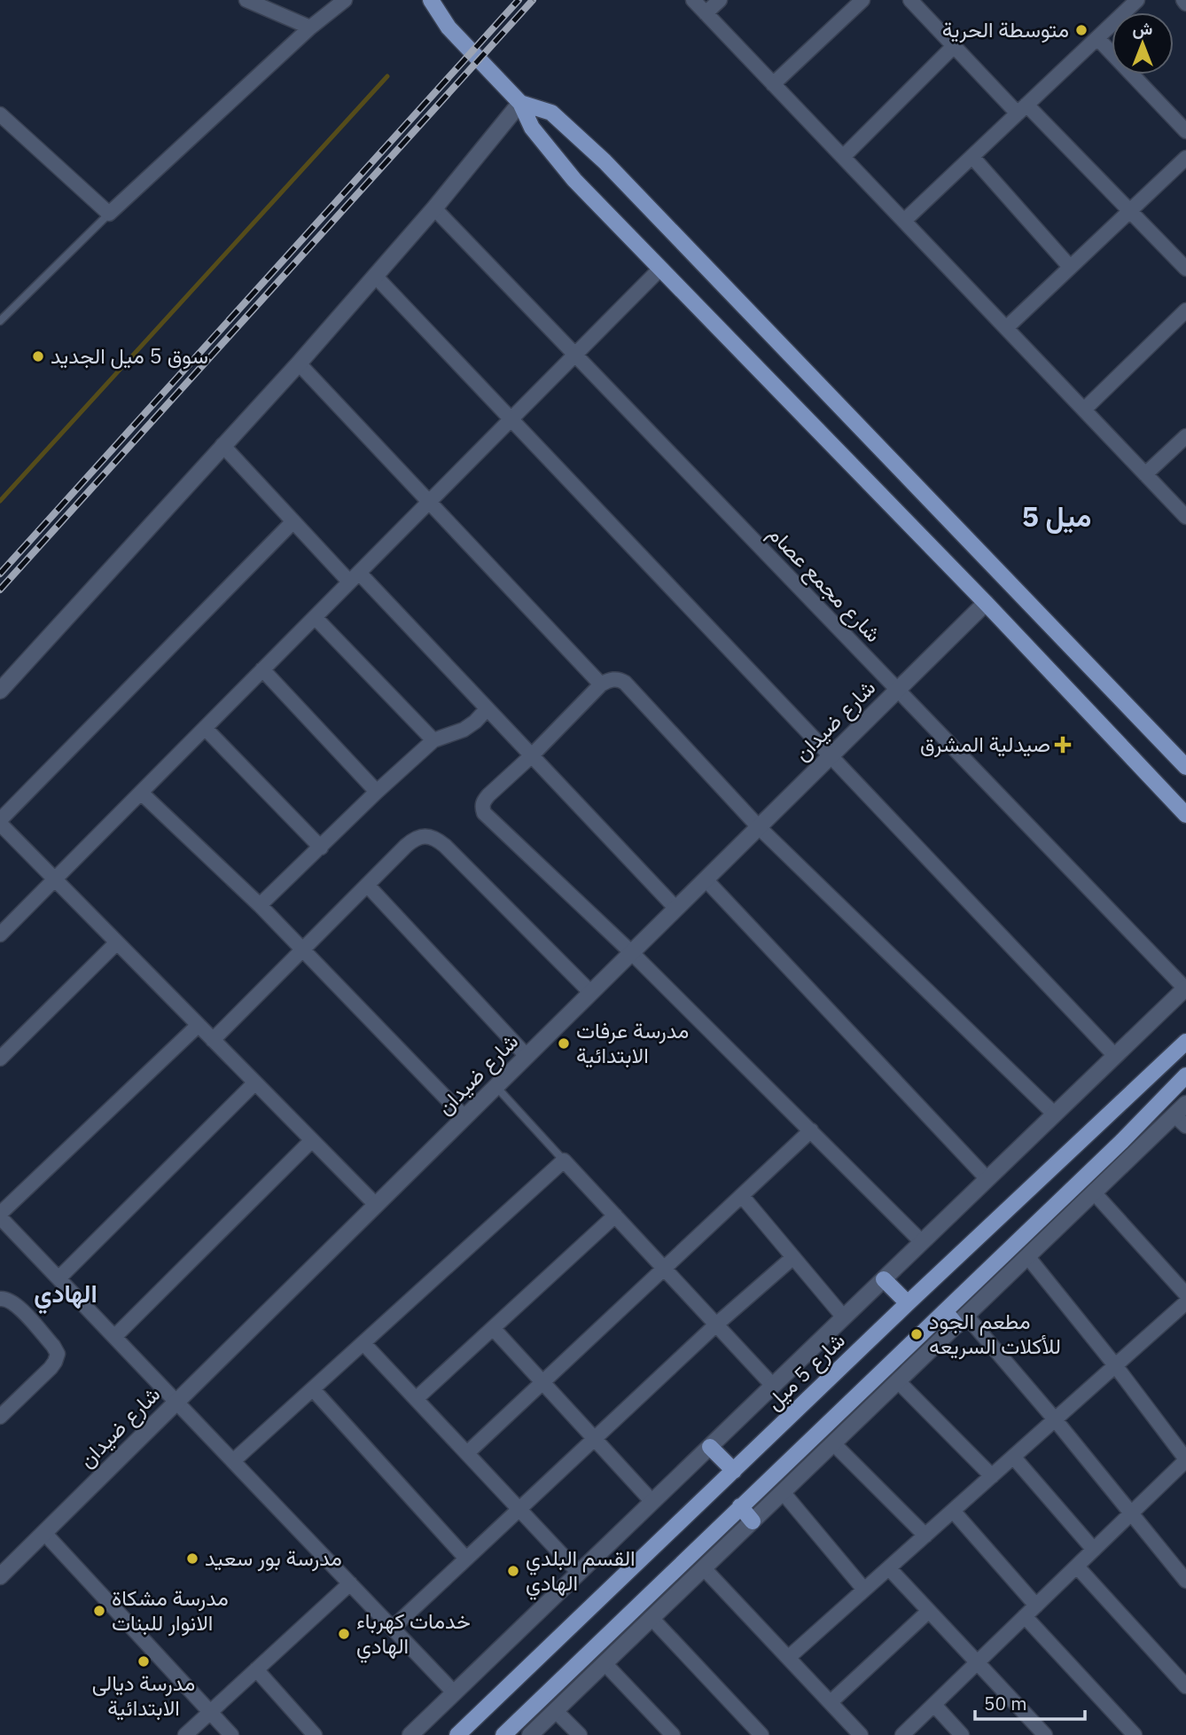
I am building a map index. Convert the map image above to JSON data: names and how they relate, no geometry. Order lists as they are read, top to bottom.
{
  "streets": {
    "main road": ["شارع 5 ميل"],
    "street": ["شارع مجمع عصام", "شارع ضيدان"]
  },
  "crossings": [
    ["شارع مجمع عصام", "شارع ضيدان"]
  ],
  "districts": ["5 ميل", "الهادي"],
  "places": {
    "other": [
      "متوسطة الحرية",
      "سوق 5 ميل الجديد",
      "مدرسة عرفات الابتدائية",
      "مطعم الجود للأكلات السريعه",
      "مدرسة بور سعيد",
      "القسم البلدي الهادي",
      "مدرسة مشكاة الانوار للبنات",
      "خدمات كهرباء الهادي",
      "مدرسة ديالى الابتدائية"
    ],
    "health": ["صيدلية المشرق"]
  },
  "scale_bar": "50 m",
  "north": "top"
}
